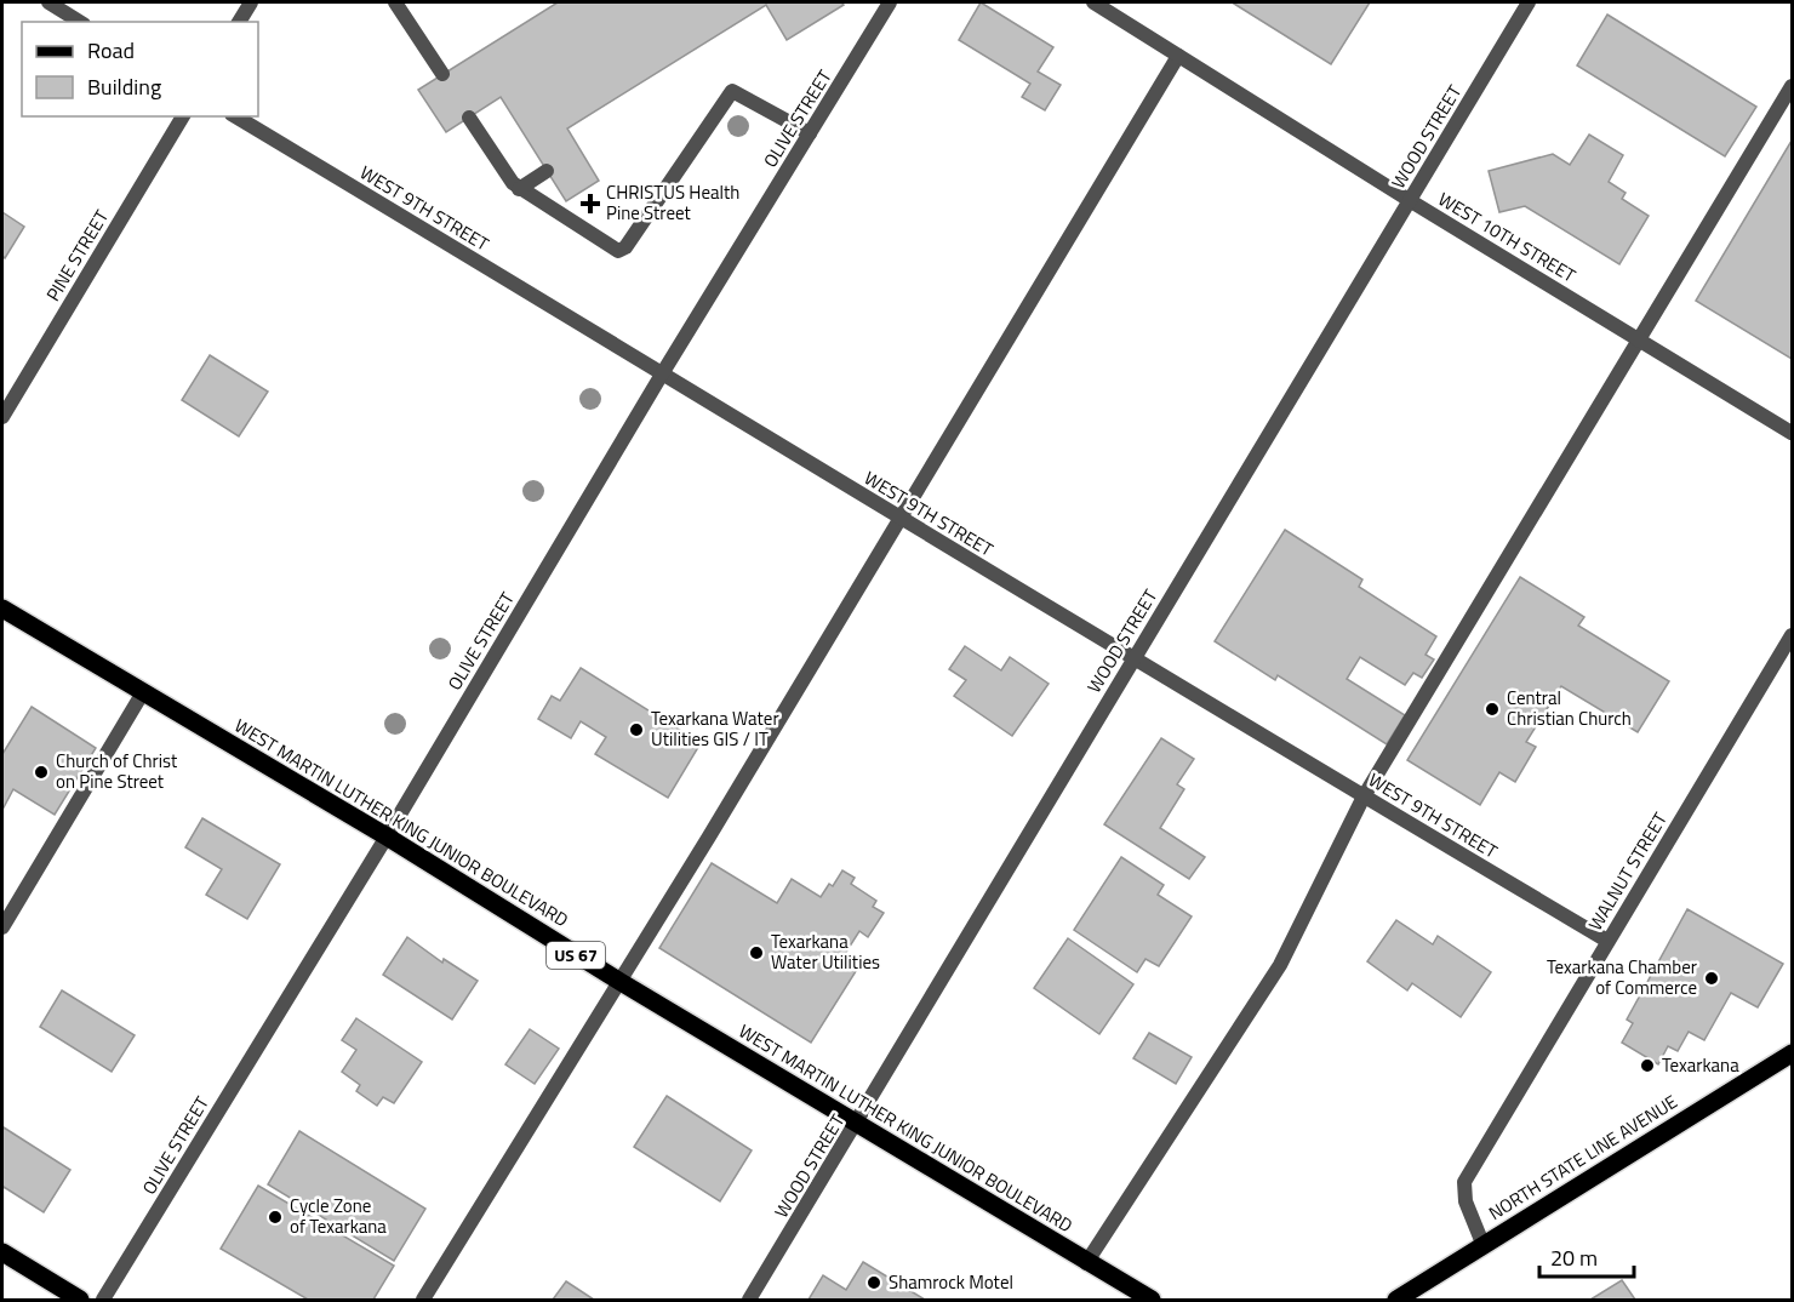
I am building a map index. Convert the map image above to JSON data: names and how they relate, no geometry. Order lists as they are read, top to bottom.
{
  "streets": {
    "main road": ["WEST MARTIN LUTHER KING JUNIOR BOULEVARD", "US 67", "NORTH STATE LINE AVENUE"],
    "street": [
      "OLIVE STREET",
      "WOOD STREET",
      "WEST 9TH STREET",
      "WEST 10TH STREET",
      "PINE STREET",
      "WALNUT STREET"
    ]
  },
  "crossings": [
    ["OLIVE STREET", "WEST 9TH STREET"],
    ["OLIVE STREET", "WEST MARTIN LUTHER KING JUNIOR BOULEVARD"],
    ["WOOD STREET", "WEST 9TH STREET"],
    ["WOOD STREET", "WEST 10TH STREET"],
    ["WOOD STREET", "WEST MARTIN LUTHER KING JUNIOR BOULEVARD"],
    ["WEST 9TH STREET", "WALNUT STREET"],
    ["WALNUT STREET", "NORTH STATE LINE AVENUE"]
  ],
  "places": {
    "health": ["CHRISTUS Health Pine Street"],
    "other": [
      "Central Christian Church",
      "Texarkana Water Utilities GIS / IT",
      "Church of Christ on Pine Street",
      "Texarkana Water Utilities",
      "Texarkana Chamber of Commerce",
      "Texarkana",
      "Cycle Zone of Texarkana",
      "Shamrock Motel"
    ]
  },
  "legend": ["Road", "Building"],
  "scale_bar": "20 m"
}
